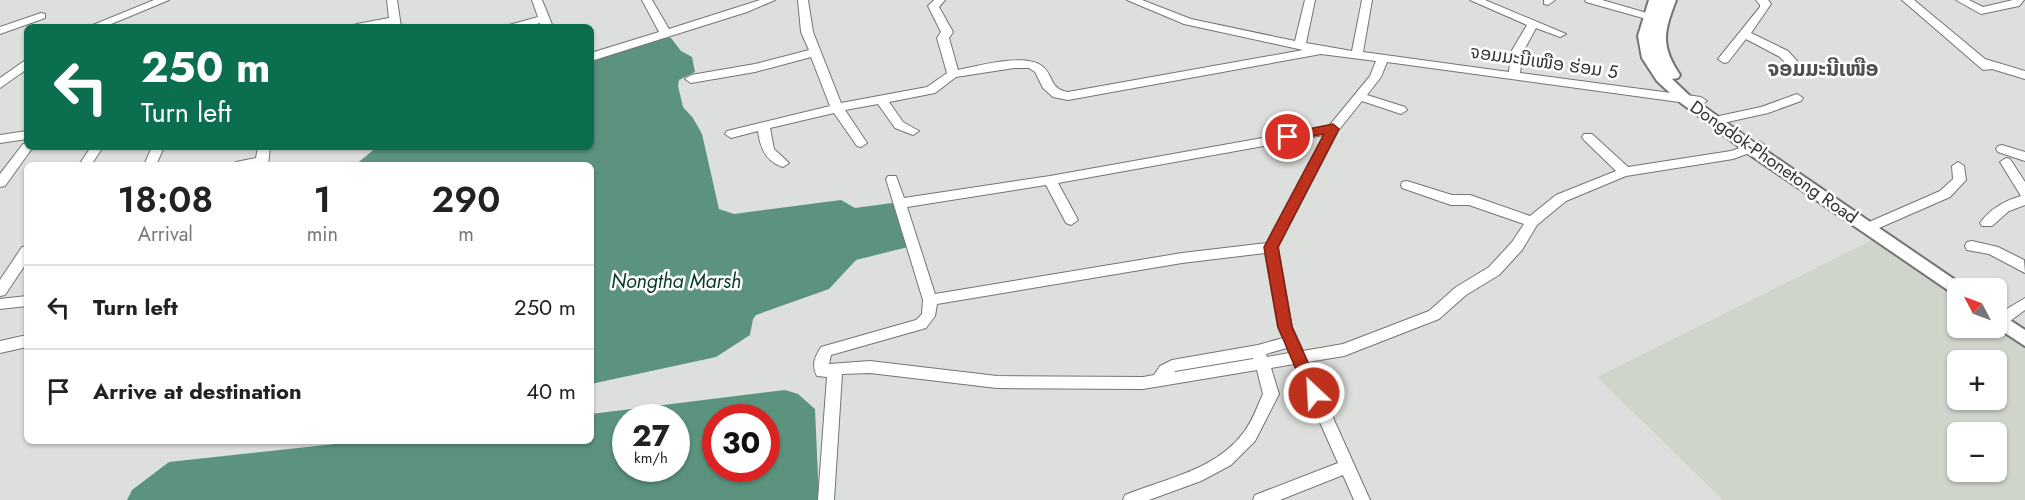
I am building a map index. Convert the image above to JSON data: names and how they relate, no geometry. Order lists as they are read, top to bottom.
{
  "streets": {
    "main road": ["Dongdok-Phonetong Road"],
    "street": ["ຈອມມະນີເໜືອ ຮ່ອມ 5"]
  },
  "crossings": [
    ["ຈອມມະນີເໜືອ ຮ່ອມ 5", "Dongdok-Phonetong Road"]
  ],
  "districts": ["ຈອມມະນີເໜືອ"],
  "water": ["Nongtha Marsh"],
  "north": "top left",
  "page": {
    "turn": ["250 m", "Turn left"],
    "eta": [
      "18:08",
      "Arrival",
      "1",
      "min",
      "290",
      "m"
    ],
    "list": [
      {
        "name": "Turn left",
        "value": "250 m"
      },
      {
        "name": "Arrive at destination",
        "value": "40 m"
      }
    ],
    "map_buttons": ["+", "−"],
    "speed": "27 km/h",
    "limit": "30"
  }
}
